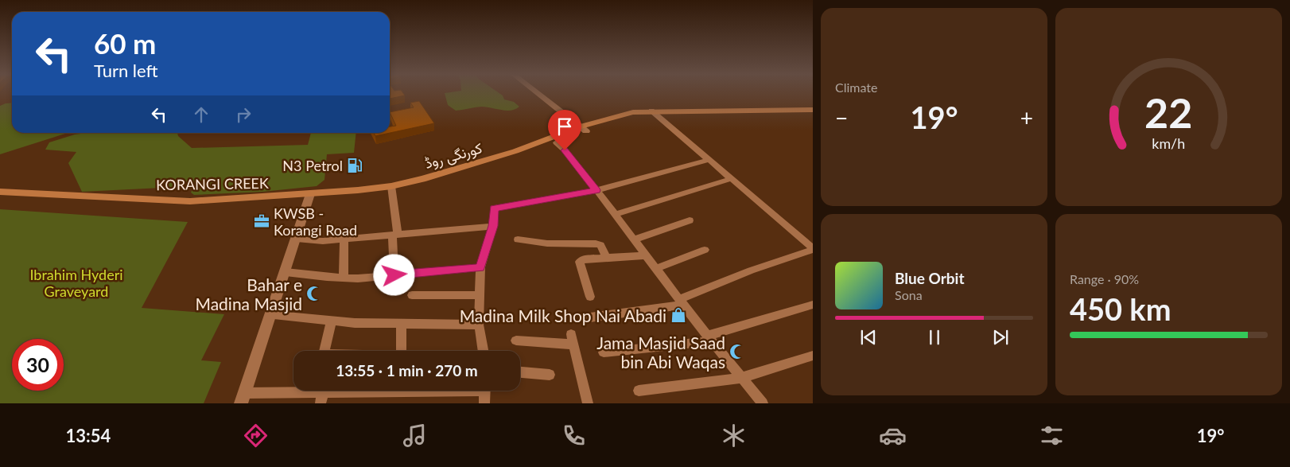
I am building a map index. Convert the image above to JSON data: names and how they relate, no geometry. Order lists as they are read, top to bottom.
{
  "streets": {
    "main road": ["کورنگی روڈ", "KORANGI CREEK"]
  },
  "crossings": [
    ["کورنگی روڈ", "KORANGI CREEK"]
  ],
  "parks": ["Ibrahim Hyderi Graveyard"],
  "places": {
    "fuel station": ["N3 Petrol"],
    "office": ["KWSB - Korangi Road"],
    "mosque": ["Bahar e Madina Masjid", "Jama Masjid Saad bin Abi Waqas"],
    "shop": ["Madina Milk Shop Nai Abadi"]
  },
  "page": {
    "tile": [
      "Climate",
      ["Range · 90%", "450 km"]
    ],
    "turn": ["60 m", "Turn left"],
    "heat": ["−", "19°", "+"],
    "song": ["Blue Orbit", "Sona"],
    "limit": "30",
    "trip": "13:55 · 1 min · 270 m",
    "tabs": ["13:54", "19°"],
    "gauge": ["22", "km/h"]
  }
}
